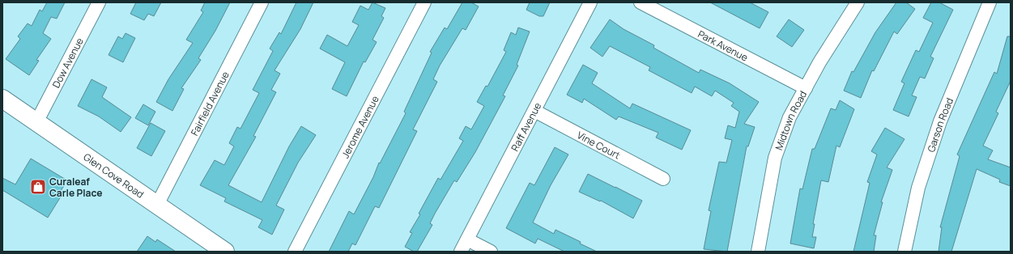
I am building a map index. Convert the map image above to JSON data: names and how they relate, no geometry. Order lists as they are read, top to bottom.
{
  "streets": {
    "main road": ["Glen Cove Road"],
    "street": [
      "Park Avenue",
      "Dow Avenue",
      "Fairfield Avenue",
      "Midtown Road",
      "Garson Road",
      "Jerome Avenue",
      "Raff Avenue",
      "Vine Court"
    ]
  },
  "crossings": [
    ["Park Avenue", "Midtown Road"],
    ["Dow Avenue", "Glen Cove Road"],
    ["Fairfield Avenue", "Glen Cove Road"],
    ["Raff Avenue", "Vine Court"]
  ],
  "places": {
    "shop": ["Curaleaf Carle Place"]
  }
}
